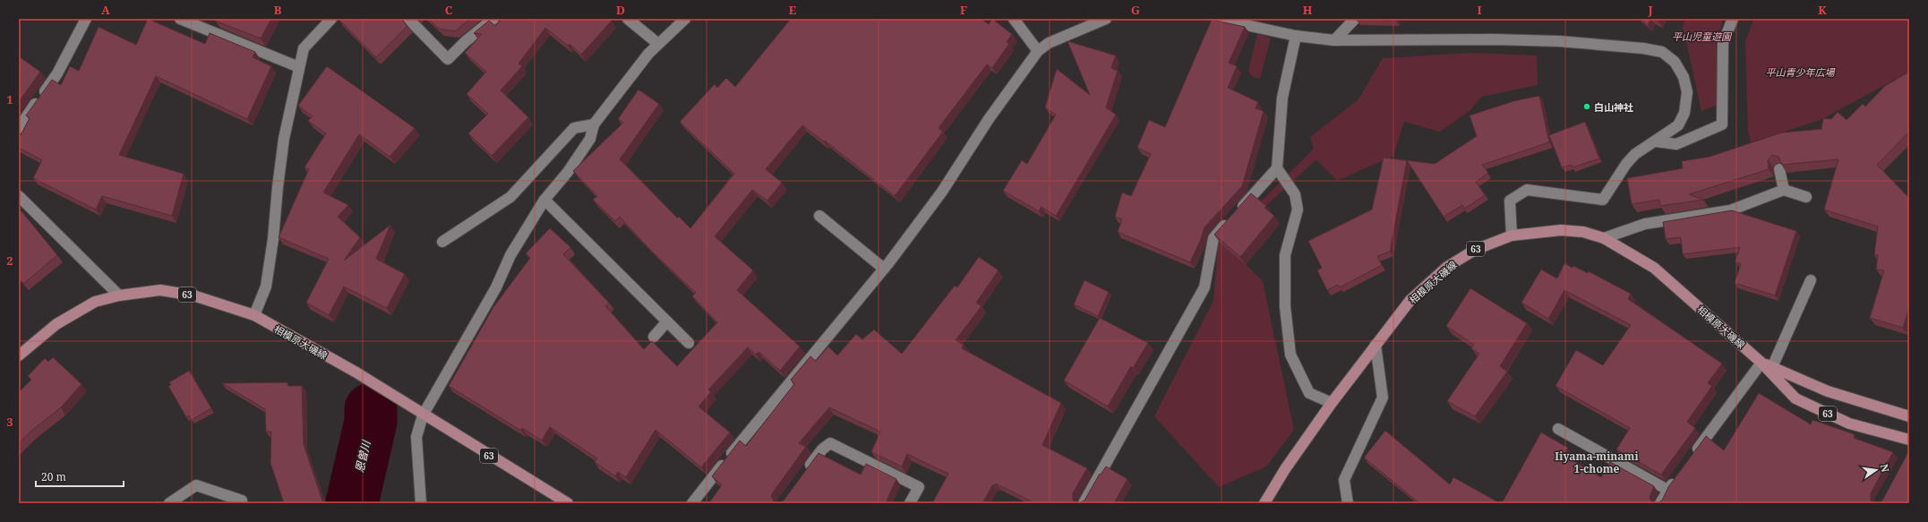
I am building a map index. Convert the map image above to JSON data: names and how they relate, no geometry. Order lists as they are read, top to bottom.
{
  "streets": {
    "main road": ["63", "相模原大磯線"]
  },
  "districts": ["Iiyama-minami 1-chome"],
  "water": ["恩曽川"],
  "parks": ["平山児童遊園", "平山青少年広場"],
  "places": ["白山神社"],
  "scale_bar": "20 m",
  "north": "right",
  "grid": {
    "columns": [
      "A",
      "B",
      "C",
      "D",
      "E",
      "F",
      "G",
      "H",
      "I",
      "J",
      "K"
    ],
    "rows": ["1", "2", "3"]
  }
}
